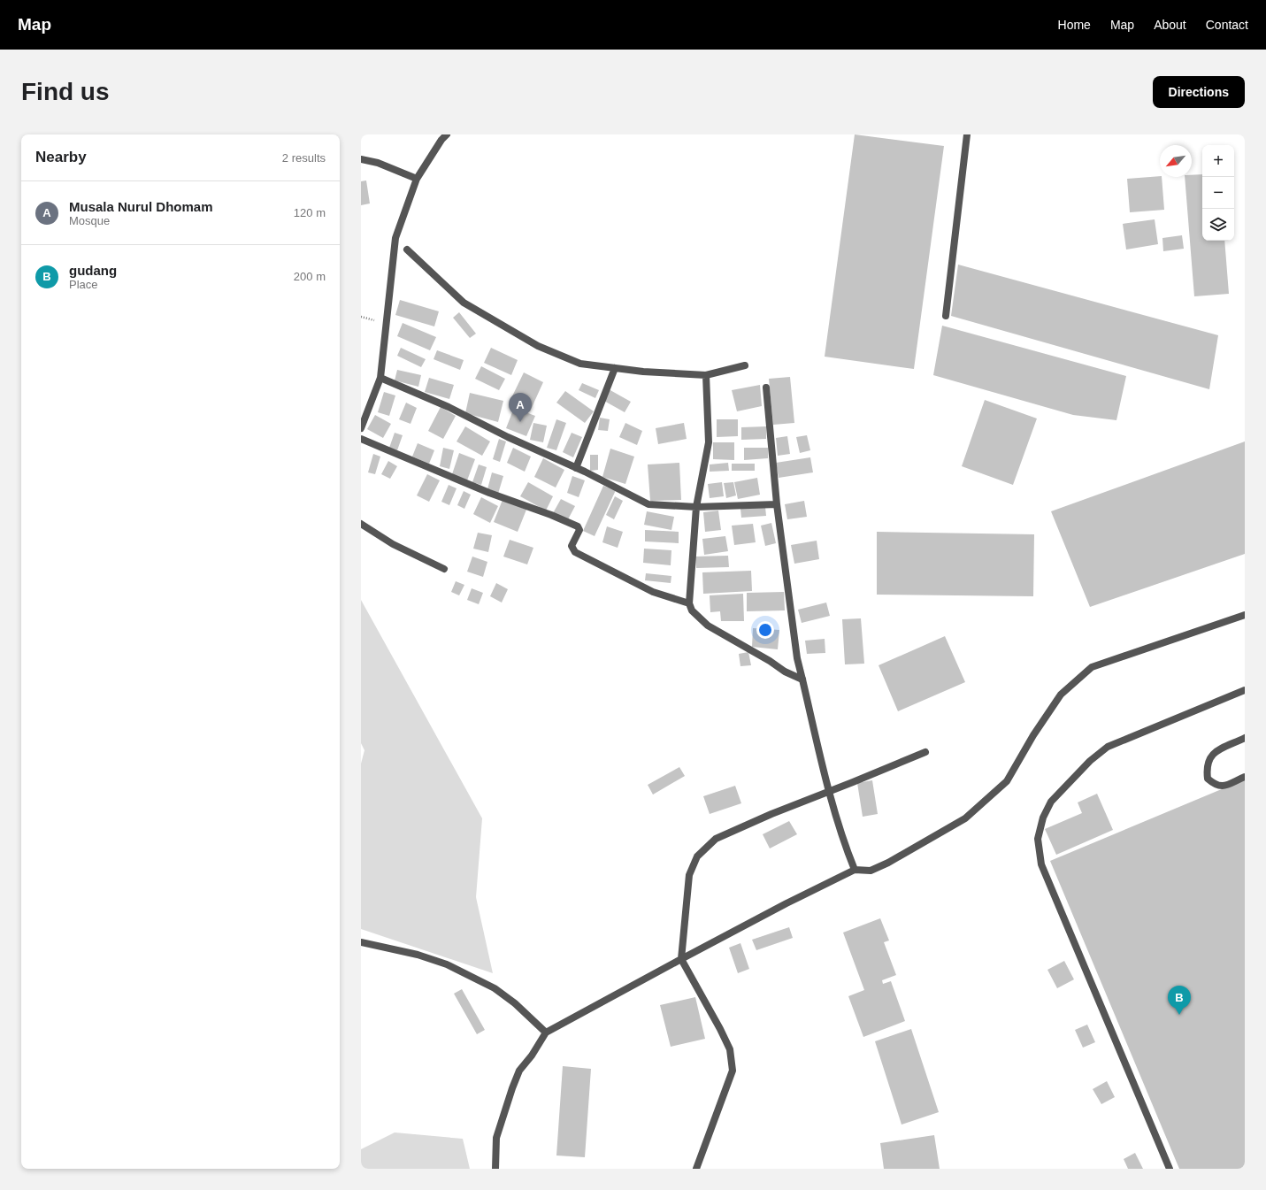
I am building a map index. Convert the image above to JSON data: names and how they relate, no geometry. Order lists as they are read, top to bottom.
{
  "north": "bottom left",
  "page": {
    "header": "Map",
    "nav": [
      "Home",
      "Map",
      "About",
      "Contact"
    ],
    "buttons": "Directions",
    "title": "Find us",
    "heading": ["Nearby", "2 results"],
    "map_buttons": ["+", "−"],
    "list": [
      {
        "mark": "A",
        "name": "Musala Nurul Dhomam",
        "note": "Mosque",
        "value": "120 m"
      },
      {
        "mark": "B",
        "name": "gudang",
        "note": "Place",
        "value": "200 m"
      }
    ],
    "pins": ["A", "B"]
  }
}
